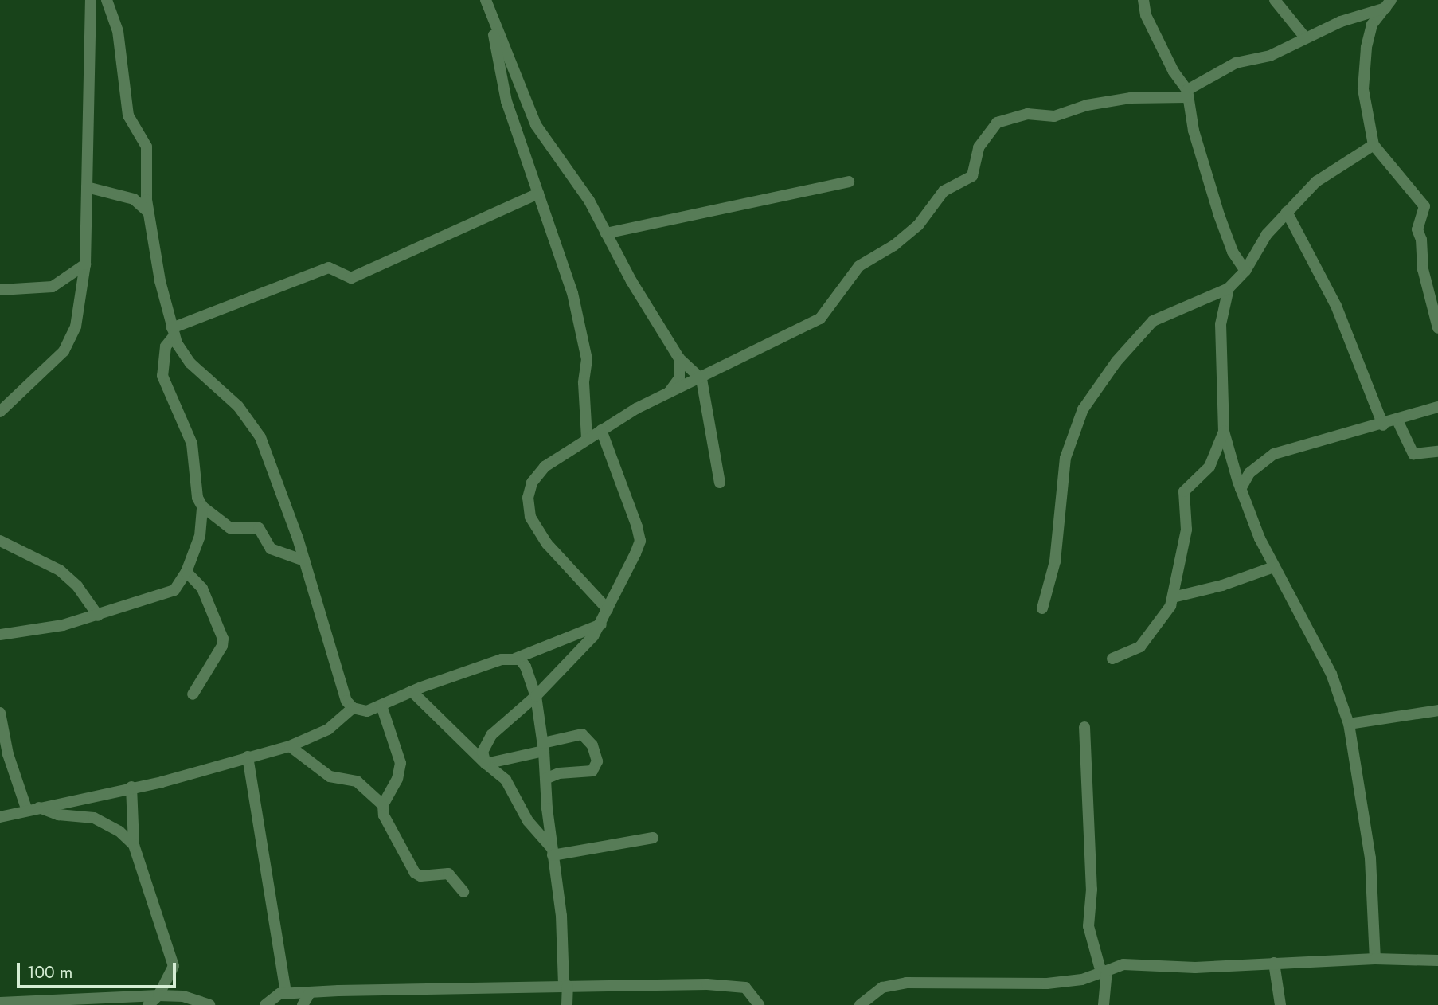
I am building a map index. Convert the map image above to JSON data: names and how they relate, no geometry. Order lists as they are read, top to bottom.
{
  "scale_bar": "100 m"
}
